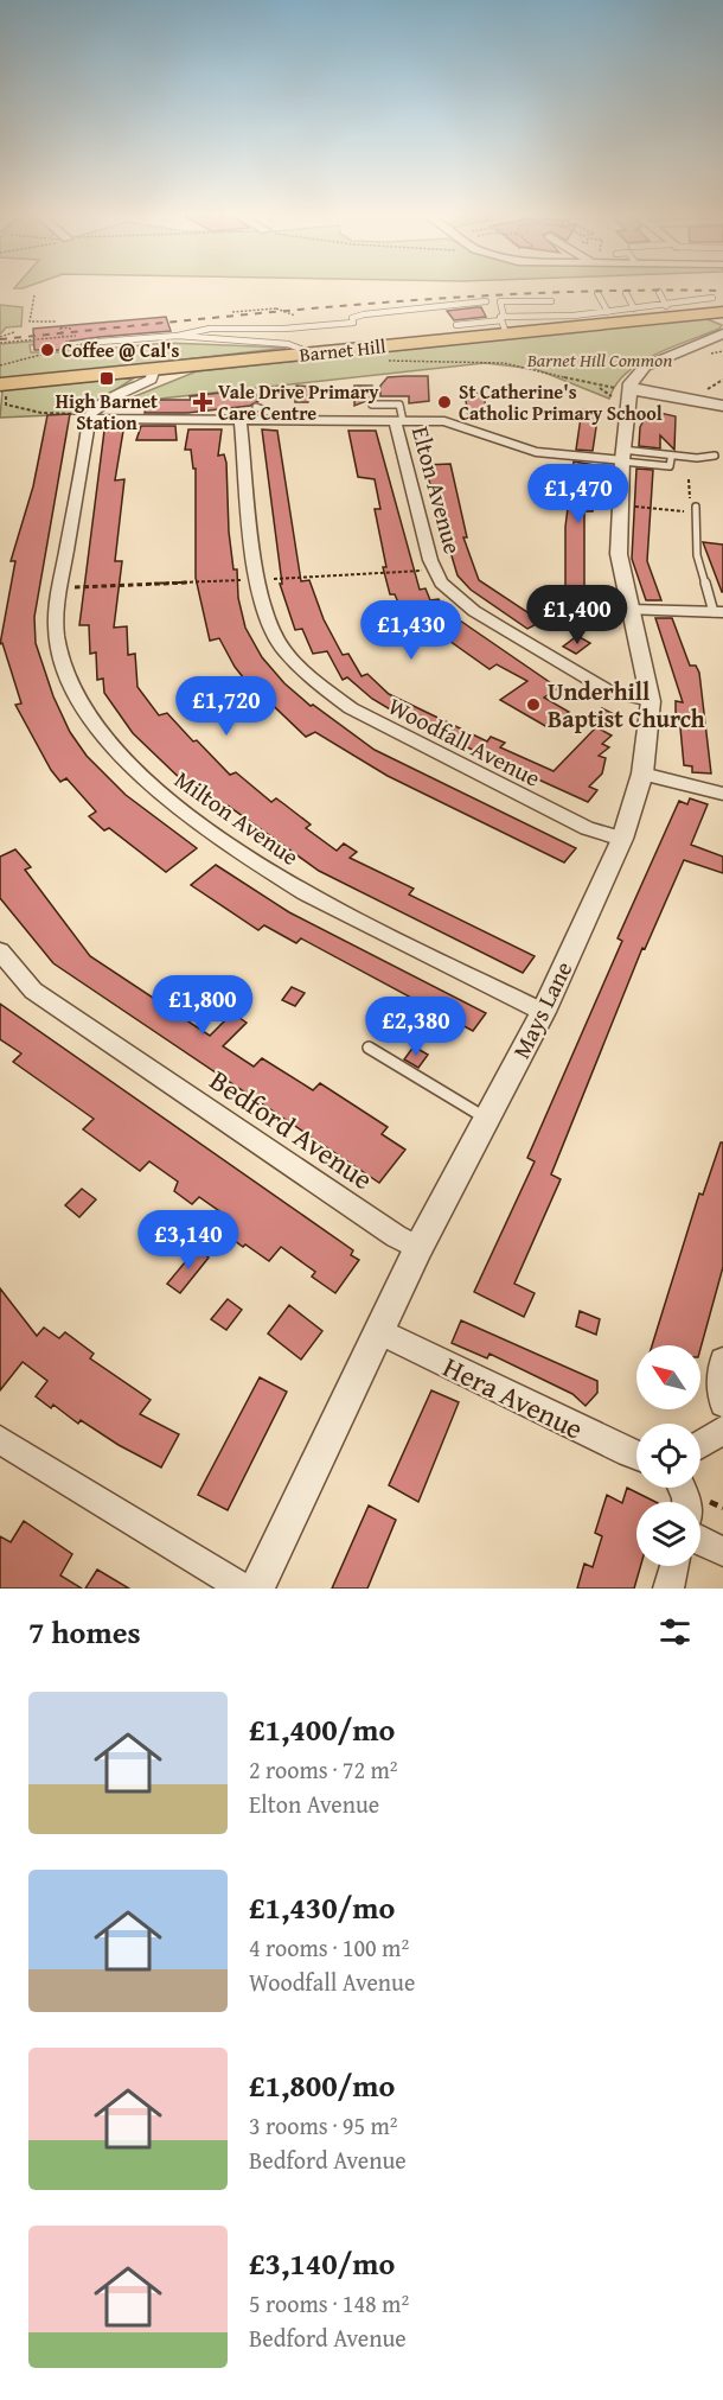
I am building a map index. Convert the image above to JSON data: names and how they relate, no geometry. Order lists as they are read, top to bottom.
{
  "streets": {
    "main road": ["Barnet Hill"],
    "street": [
      "Elton Avenue",
      "Woodfall Avenue",
      "Milton Avenue",
      "Mays Lane",
      "Bedford Avenue",
      "Hera Avenue"
    ]
  },
  "crossings": [
    ["Elton Avenue", "Mays Lane"],
    ["Woodfall Avenue", "Mays Lane"],
    ["Milton Avenue", "Mays Lane"],
    ["Mays Lane", "Bedford Avenue"],
    ["Mays Lane", "Hera Avenue"]
  ],
  "parks": ["Barnet Hill Common"],
  "places": {
    "other": ["Coffee @ Cal's", "St Catherine's Catholic Primary School", "Underhill Baptist Church"],
    "transit": ["High Barnet Station"],
    "health": ["Vale Drive Primary Care Centre"]
  },
  "north": "top left",
  "page": {
    "price": [
      "£1,470",
      "£1,400",
      "£1,430",
      "£1,720",
      "£1,800",
      "£2,380",
      "£3,140"
    ],
    "heading": "7 homes",
    "list": [
      {
        "name": "£1,400/mo",
        "note": "2 rooms · 72 m² · Elton Avenue"
      },
      {
        "name": "£1,430/mo",
        "note": "4 rooms · 100 m² · Woodfall Avenue"
      },
      {
        "name": "£1,800/mo",
        "note": "3 rooms · 95 m² · Bedford Avenue"
      },
      {
        "name": "£3,140/mo",
        "note": "5 rooms · 148 m² · Bedford Avenue"
      }
    ]
  }
}
